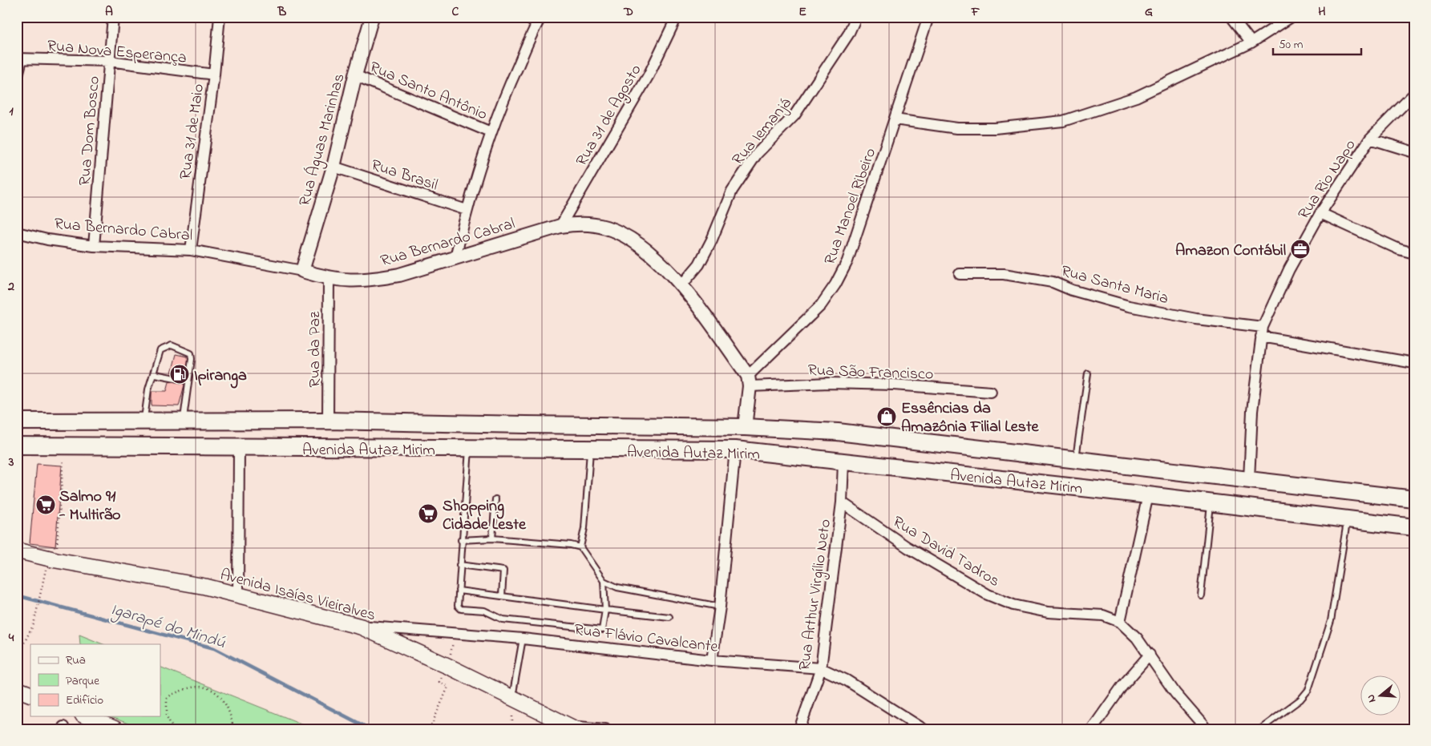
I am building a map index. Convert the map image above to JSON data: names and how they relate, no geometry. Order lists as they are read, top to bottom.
{
  "streets": {
    "main road": ["Avenida Autaz Mirim", "Avenida Isaías Vieiralves"],
    "street": [
      "Rua Nova Esperança",
      "Rua Santo Antônio",
      "Rua 31 de Agosto",
      "Rua Dom Bosco",
      "Rua Iemanjá",
      "Rua 31 de Maio",
      "Rua Águas Marinhas",
      "Rua Brasil",
      "Rua Rio Napo",
      "Rua Manoel Ribeiro",
      "Rua Bernardo Cabral",
      "Rua Santa Maria",
      "Rua da Paz",
      "Rua São Francisco",
      "Rua David Tadros",
      "Rua Arthur Virgílio Neto",
      "Rua Flávio Cavalcante"
    ]
  },
  "crossings": [
    ["Rua Nova Esperança", "Rua Dom Bosco"],
    ["Rua Nova Esperança", "Rua 31 de Maio"],
    ["Rua Santo Antônio", "Rua Águas Marinhas"],
    ["Rua 31 de Agosto", "Rua Bernardo Cabral"],
    ["Rua Dom Bosco", "Rua Bernardo Cabral"],
    ["Rua Iemanjá", "Rua Bernardo Cabral"],
    ["Rua 31 de Maio", "Rua Bernardo Cabral"],
    ["Rua Águas Marinhas", "Rua Brasil"],
    ["Rua Águas Marinhas", "Rua Bernardo Cabral"],
    ["Rua Rio Napo", "Rua Santa Maria"],
    ["Rua Rio Napo", "Avenida Autaz Mirim"],
    ["Rua Manoel Ribeiro", "Rua Bernardo Cabral"],
    ["Rua Manoel Ribeiro", "Rua São Francisco"],
    ["Rua Bernardo Cabral", "Rua da Paz"],
    ["Rua Bernardo Cabral", "Rua São Francisco"],
    ["Rua da Paz", "Avenida Autaz Mirim"],
    ["Avenida Autaz Mirim", "Rua Arthur Virgílio Neto"],
    ["Rua David Tadros", "Rua Arthur Virgílio Neto"],
    ["Avenida Isaías Vieiralves", "Rua Flávio Cavalcante"],
    ["Rua Arthur Virgílio Neto", "Rua Flávio Cavalcante"]
  ],
  "water": ["Igarapé do Mindú"],
  "places": {
    "office": ["Amazon Contábil"],
    "fuel station": ["Ipiranga"],
    "shop": ["Essências da Amazônia Filial Leste"],
    "supermarket": ["Salmo 91 - Multirão", "Shopping Cidade Leste"]
  },
  "legend": ["Rua", "Parque", "Edifício"],
  "scale_bar": "50 m",
  "north": "left",
  "grid": {
    "columns": [
      "A",
      "B",
      "C",
      "D",
      "E",
      "F",
      "G",
      "H"
    ],
    "rows": [
      "1",
      "2",
      "3",
      "4"
    ]
  }
}
